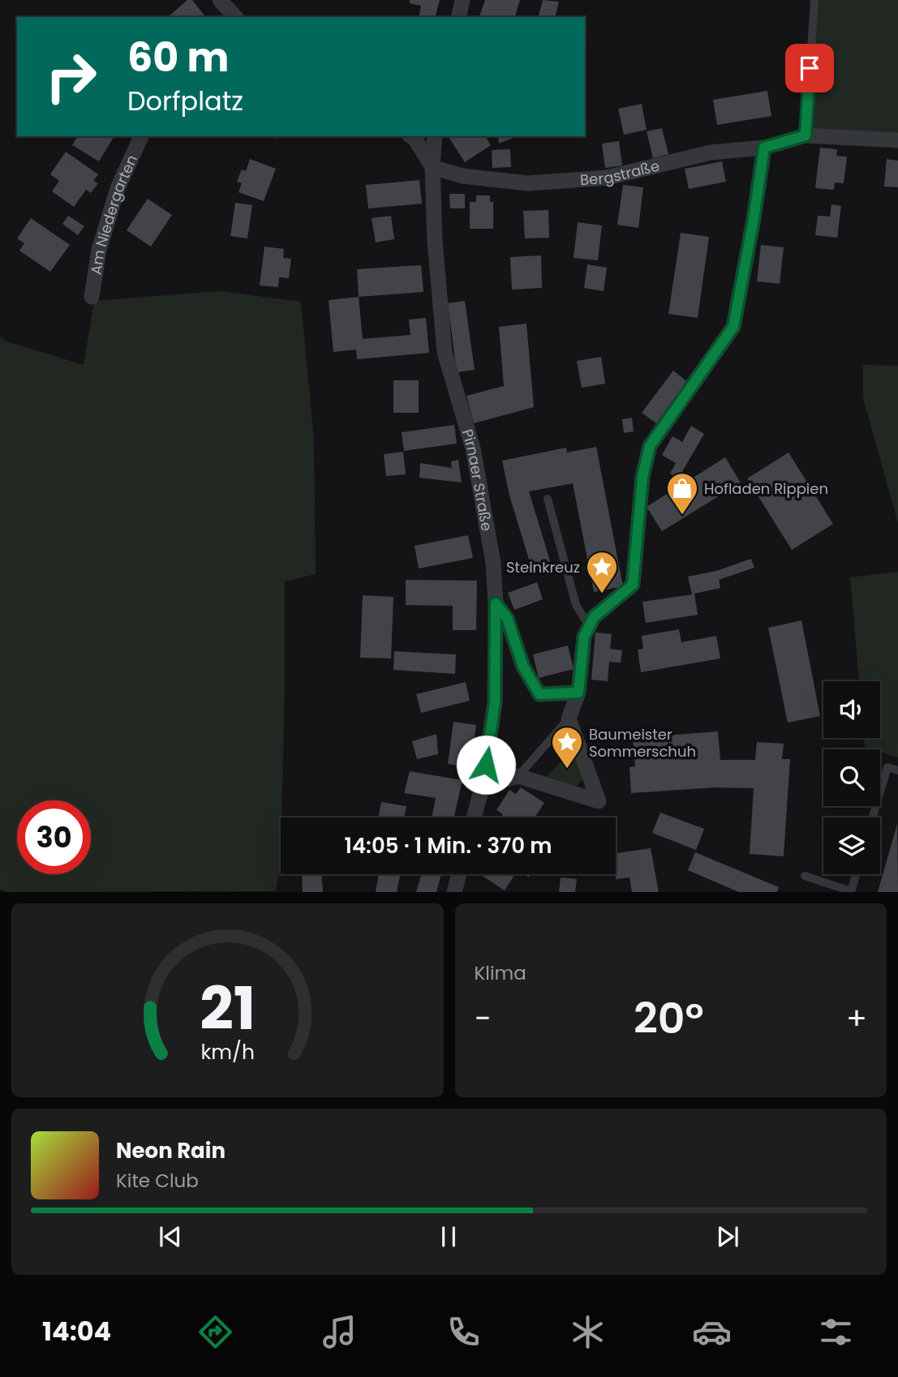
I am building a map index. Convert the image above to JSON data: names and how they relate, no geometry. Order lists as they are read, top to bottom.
{
  "streets": {
    "street": ["Bergstraße", "Am Niedergarten", "Pirnaer Straße"]
  },
  "crossings": [
    ["Bergstraße", "Pirnaer Straße"]
  ],
  "places": {
    "shop": ["Hofladen Rippien"],
    "place": ["Steinkreuz", "Baumeister Sommerschuh"]
  },
  "page": {
    "turn": ["60 m", "Dorfplatz"],
    "limit": "30",
    "trip": "14:05 · 1 Min. · 370 m",
    "tile": "Klima",
    "heat": ["−", "20°", "+"],
    "song": ["Neon Rain", "Kite Club"],
    "tabs": "14:04",
    "gauge": ["21", "km/h"]
  }
}
